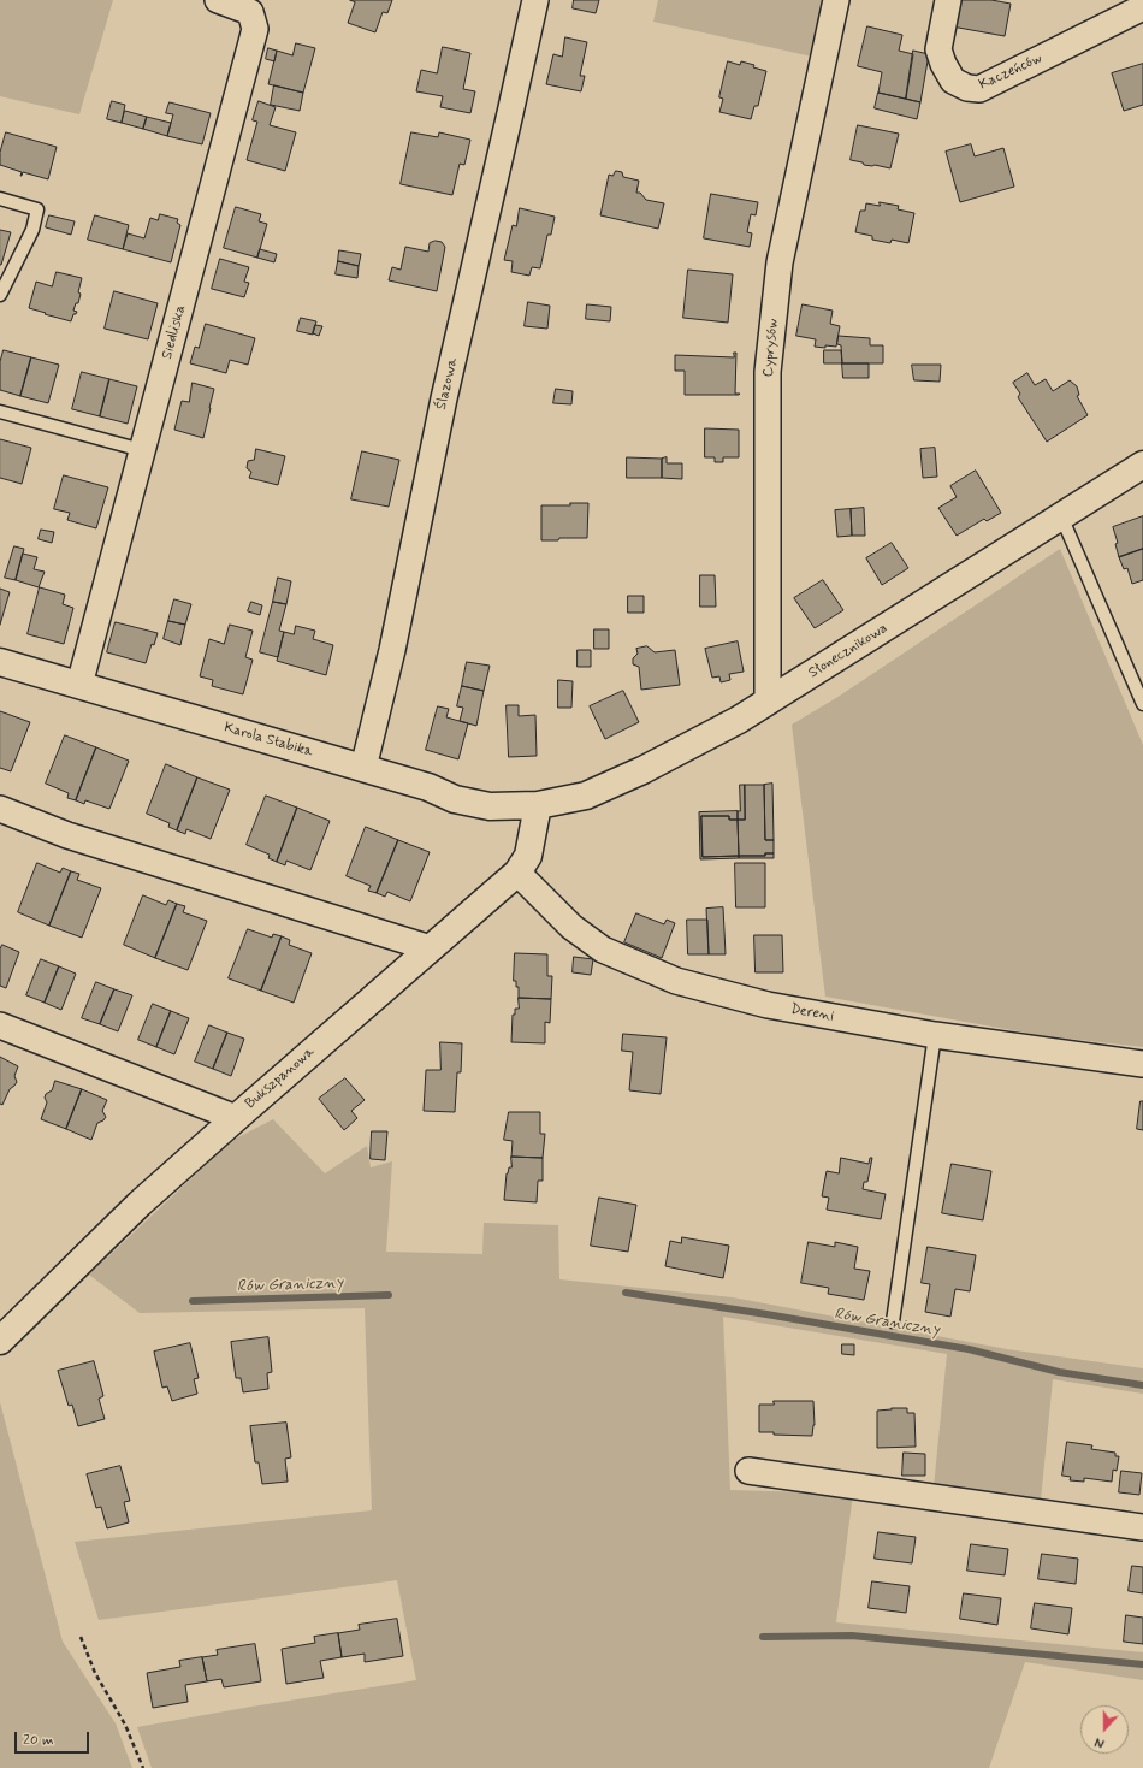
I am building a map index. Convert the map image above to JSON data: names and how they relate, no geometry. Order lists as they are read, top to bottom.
{
  "streets": {
    "street": [
      "Kaczeńców",
      "Siedliska",
      "Cyprysów",
      "Ślazowa",
      "Słonecznikowa",
      "Karola Stabika",
      "Dereni",
      "Bukszpanowa"
    ]
  },
  "crossings": [
    ["Siedliska", "Karola Stabika"],
    ["Cyprysów", "Słonecznikowa"],
    ["Ślazowa", "Karola Stabika"],
    ["Słonecznikowa", "Karola Stabika"],
    ["Słonecznikowa", "Bukszpanowa"],
    ["Karola Stabika", "Bukszpanowa"],
    ["Dereni", "Bukszpanowa"]
  ],
  "water": ["Rów Graniczny"],
  "scale_bar": "20 m",
  "north": "bottom"
}
